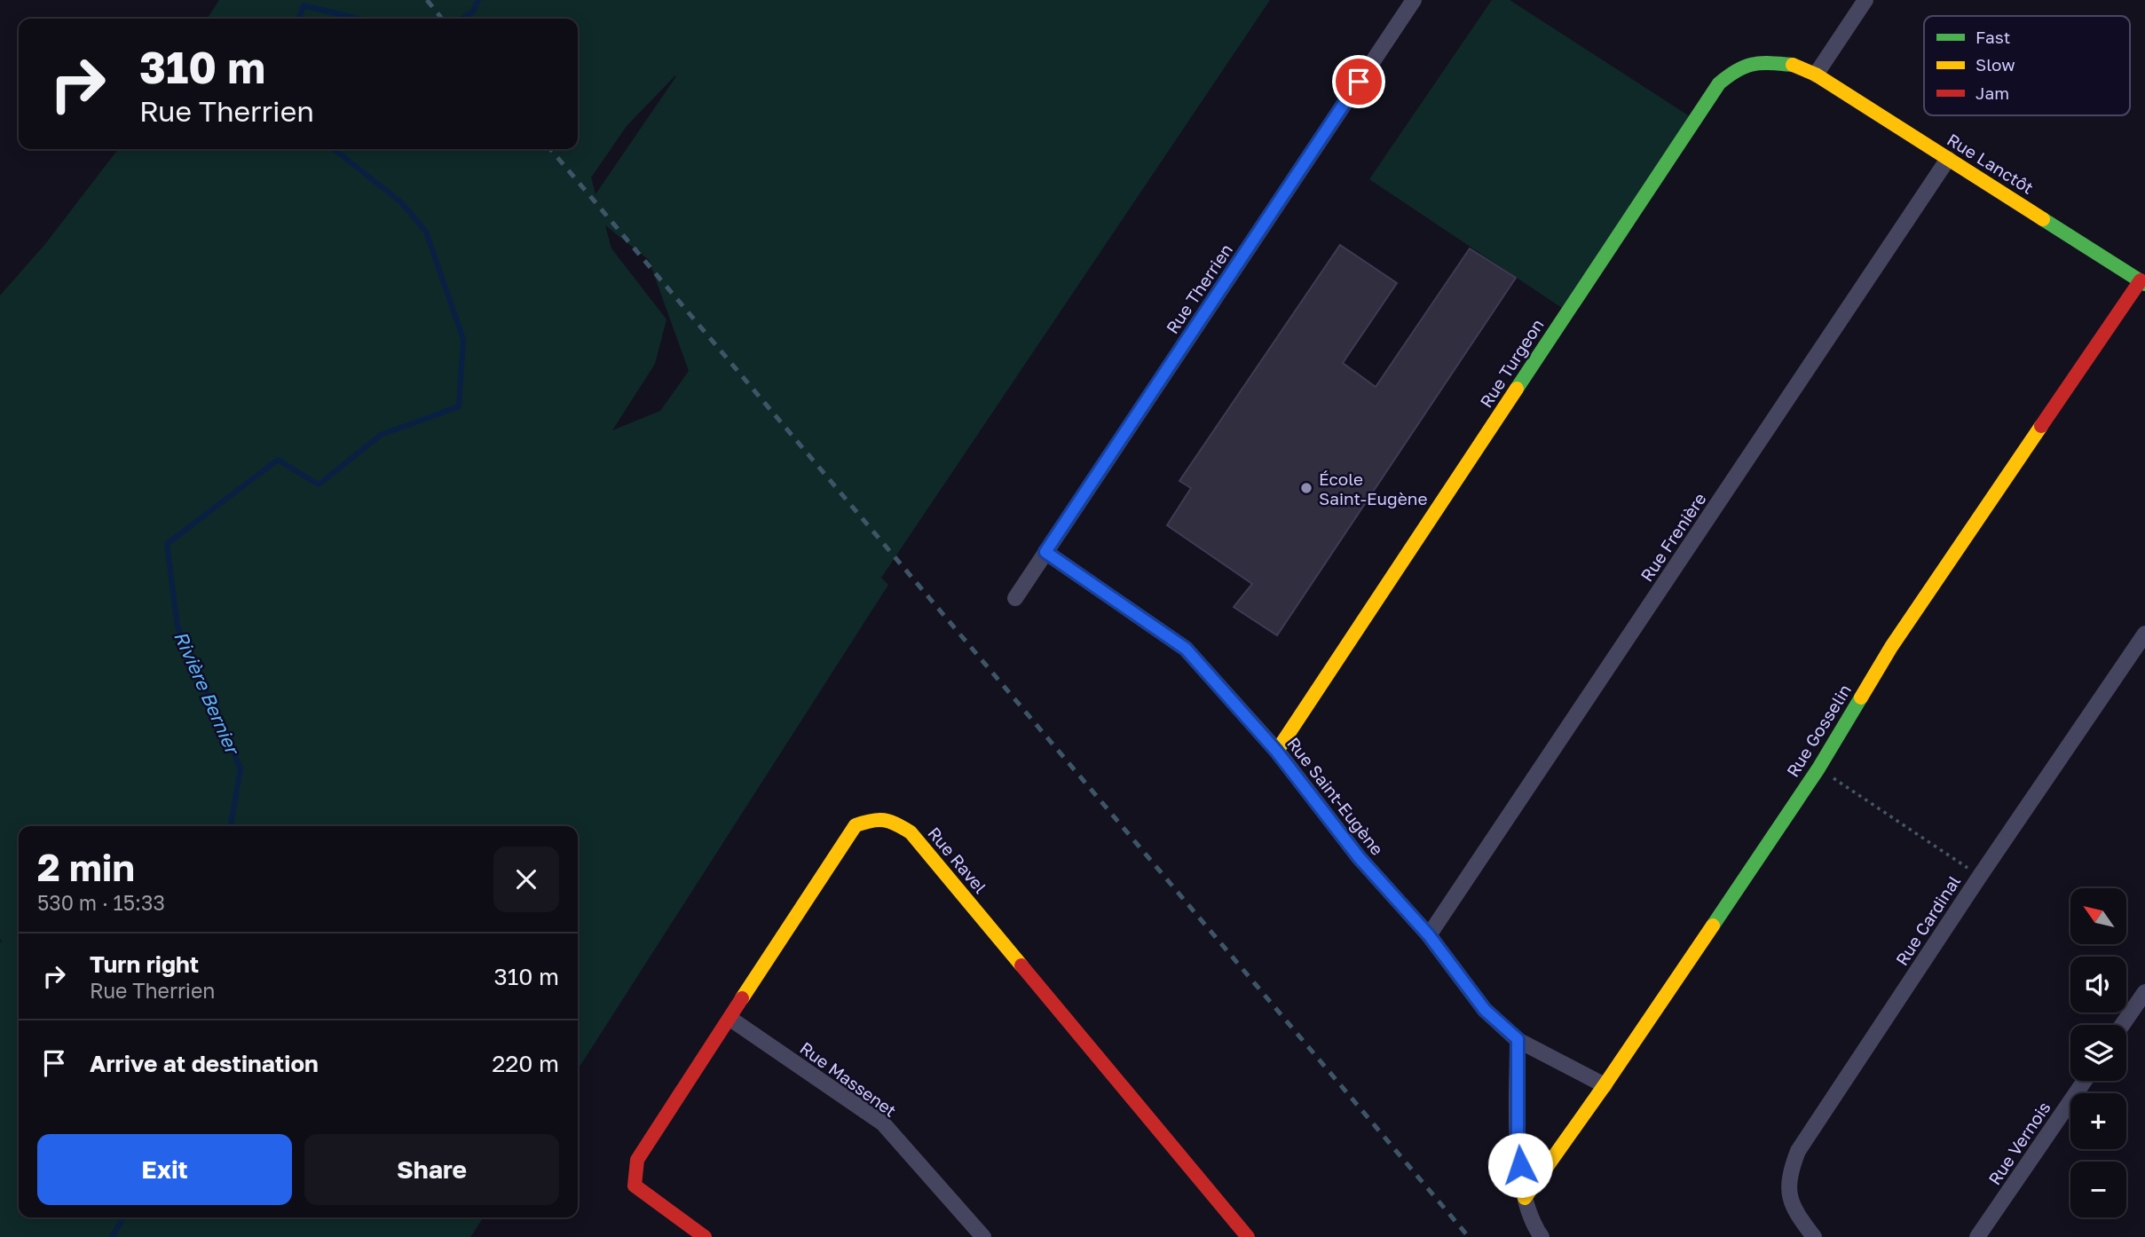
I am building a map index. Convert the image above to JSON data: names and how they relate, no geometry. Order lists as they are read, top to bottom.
{
  "streets": {
    "street": [
      "Rue Lanctôt",
      "Rue Therrien",
      "Rue Turgeon",
      "Rue Frenière",
      "Rue Gosselin",
      "Rue Saint-Eugène",
      "Rue Ravel",
      "Rue Cardinal",
      "Rue Massenet",
      "Rue Vernois"
    ]
  },
  "crossings": [
    ["Rue Lanctôt", "Rue Turgeon"],
    ["Rue Lanctôt", "Rue Frenière"],
    ["Rue Lanctôt", "Rue Gosselin"],
    ["Rue Therrien", "Rue Saint-Eugène"],
    ["Rue Turgeon", "Rue Saint-Eugène"],
    ["Rue Frenière", "Rue Saint-Eugène"],
    ["Rue Gosselin", "Rue Saint-Eugène"],
    ["Rue Ravel", "Rue Massenet"]
  ],
  "water": ["Rivière Bernier"],
  "places": ["École Saint-Eugène"],
  "legend": ["Fast", "Slow", "Jam"],
  "north": "top left",
  "page": {
    "turn": ["310 m", "Rue Therrien"],
    "heading": ["2 min", "530 m · 15:33"],
    "map_buttons": ["+", "−"],
    "list": [
      {
        "name": "Turn right",
        "note": "Rue Therrien",
        "value": "310 m"
      },
      {
        "name": "Arrive at destination",
        "value": "220 m"
      }
    ],
    "buttons": ["Exit", "Share"]
  }
}
